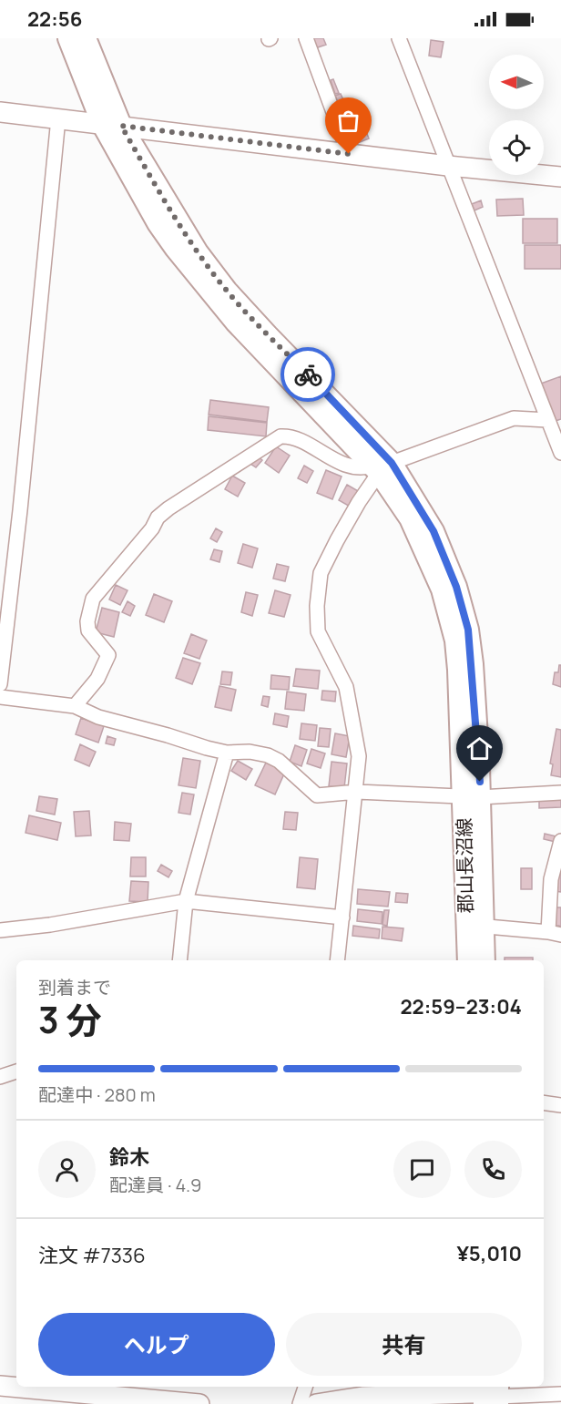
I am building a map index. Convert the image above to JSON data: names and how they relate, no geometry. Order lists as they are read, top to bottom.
{
  "streets": {
    "main road": ["郡山長沼線"]
  },
  "north": "left",
  "page": {
    "status": "22:56",
    "heading": ["3 分", "到着まで", "22:59–23:04"],
    "panel": [
      "鈴木",
      "配達員 · 4.9",
      "注文 #7336",
      "¥5,010"
    ],
    "bar": "配達中 · 280 m",
    "buttons": ["ヘルプ", "共有"]
  }
}
